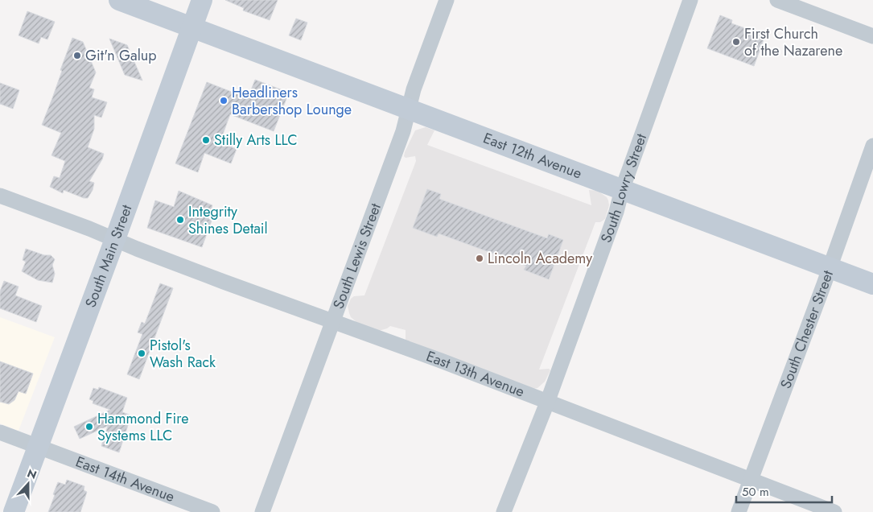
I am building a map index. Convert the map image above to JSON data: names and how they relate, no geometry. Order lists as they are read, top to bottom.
{
  "streets": {
    "main road": ["East 12th Avenue", "South Main Street"],
    "street": [
      "South Lowry Street",
      "South Lewis Street",
      "South Chester Street",
      "East 13th Avenue",
      "East 14th Avenue"
    ]
  },
  "crossings": [
    ["East 12th Avenue", "South Lowry Street"],
    ["East 12th Avenue", "South Main Street"],
    ["East 12th Avenue", "South Lewis Street"],
    ["East 12th Avenue", "South Chester Street"],
    ["South Lowry Street", "East 13th Avenue"],
    ["South Main Street", "East 13th Avenue"],
    ["South Main Street", "East 14th Avenue"],
    ["South Lewis Street", "East 13th Avenue"],
    ["South Chester Street", "East 13th Avenue"]
  ],
  "places": [
    "First Church of the Nazarene",
    "Git'n Galup",
    "Headliners Barbershop Lounge",
    "Stilly Arts LLC",
    "Integrity Shines Detail",
    "Lincoln Academy",
    "Pistol's Wash Rack",
    "Hammond Fire Systems LLC"
  ],
  "scale_bar": "50 m",
  "north": "top"
}
